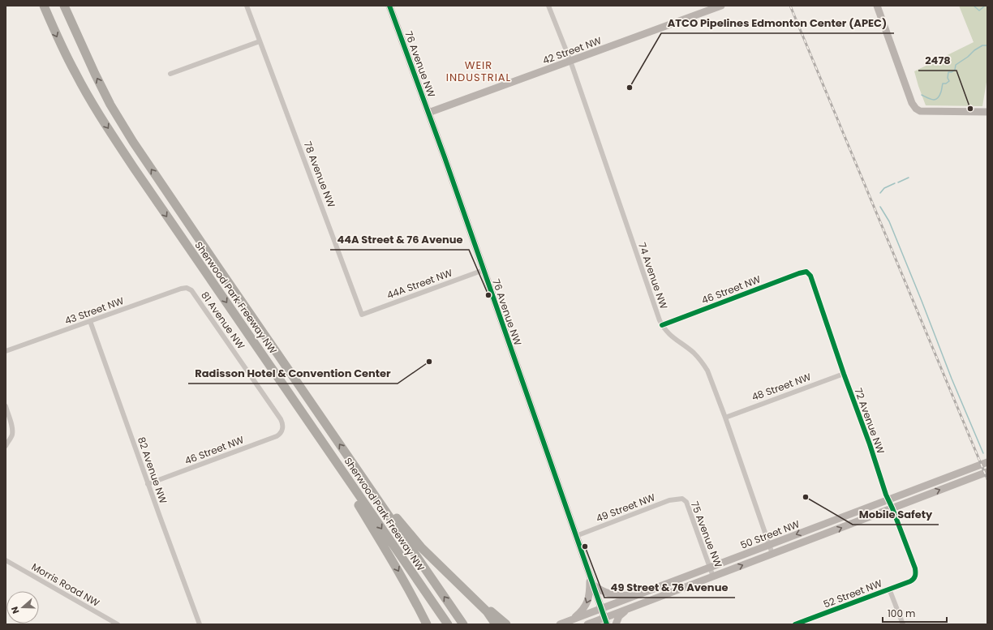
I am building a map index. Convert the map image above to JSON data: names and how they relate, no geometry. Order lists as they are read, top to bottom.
{
  "streets": {
    "highway": ["Sherwood Park Freeway NW"],
    "street": [
      "42 Street NW",
      "76 Avenue NW",
      "78 Avenue NW",
      "74 Avenue NW",
      "44A Street NW",
      "46 Street NW",
      "43 Street NW",
      "81 Avenue NW",
      "48 Street NW",
      "72 Avenue NW",
      "82 Avenue NW",
      "49 Street NW",
      "75 Avenue NW",
      "50 Street NW",
      "Morris Road NW",
      "52 Street NW"
    ]
  },
  "crossings": [
    ["42 Street NW", "76 Avenue NW"],
    ["42 Street NW", "74 Avenue NW"],
    ["76 Avenue NW", "44A Street NW"],
    ["76 Avenue NW", "49 Street NW"],
    ["76 Avenue NW", "50 Street NW"],
    ["78 Avenue NW", "44A Street NW"],
    ["74 Avenue NW", "46 Street NW"],
    ["74 Avenue NW", "48 Street NW"],
    ["74 Avenue NW", "50 Street NW"],
    ["46 Street NW", "81 Avenue NW"],
    ["46 Street NW", "72 Avenue NW"],
    ["46 Street NW", "82 Avenue NW"],
    ["43 Street NW", "81 Avenue NW"],
    ["43 Street NW", "82 Avenue NW"],
    ["48 Street NW", "72 Avenue NW"],
    ["72 Avenue NW", "50 Street NW"],
    ["72 Avenue NW", "52 Street NW"],
    ["49 Street NW", "75 Avenue NW"],
    ["75 Avenue NW", "50 Street NW"]
  ],
  "districts": ["WEIR INDUSTRIAL"],
  "places": [
    "ATCO Pipelines Edmonton Center (APEC)",
    "2478",
    "44A Street & 76 Avenue",
    "Radisson Hotel & Convention Center",
    "Mobile Safety",
    "49 Street & 76 Avenue"
  ],
  "scale_bar": "100 m",
  "north": "left"
}
